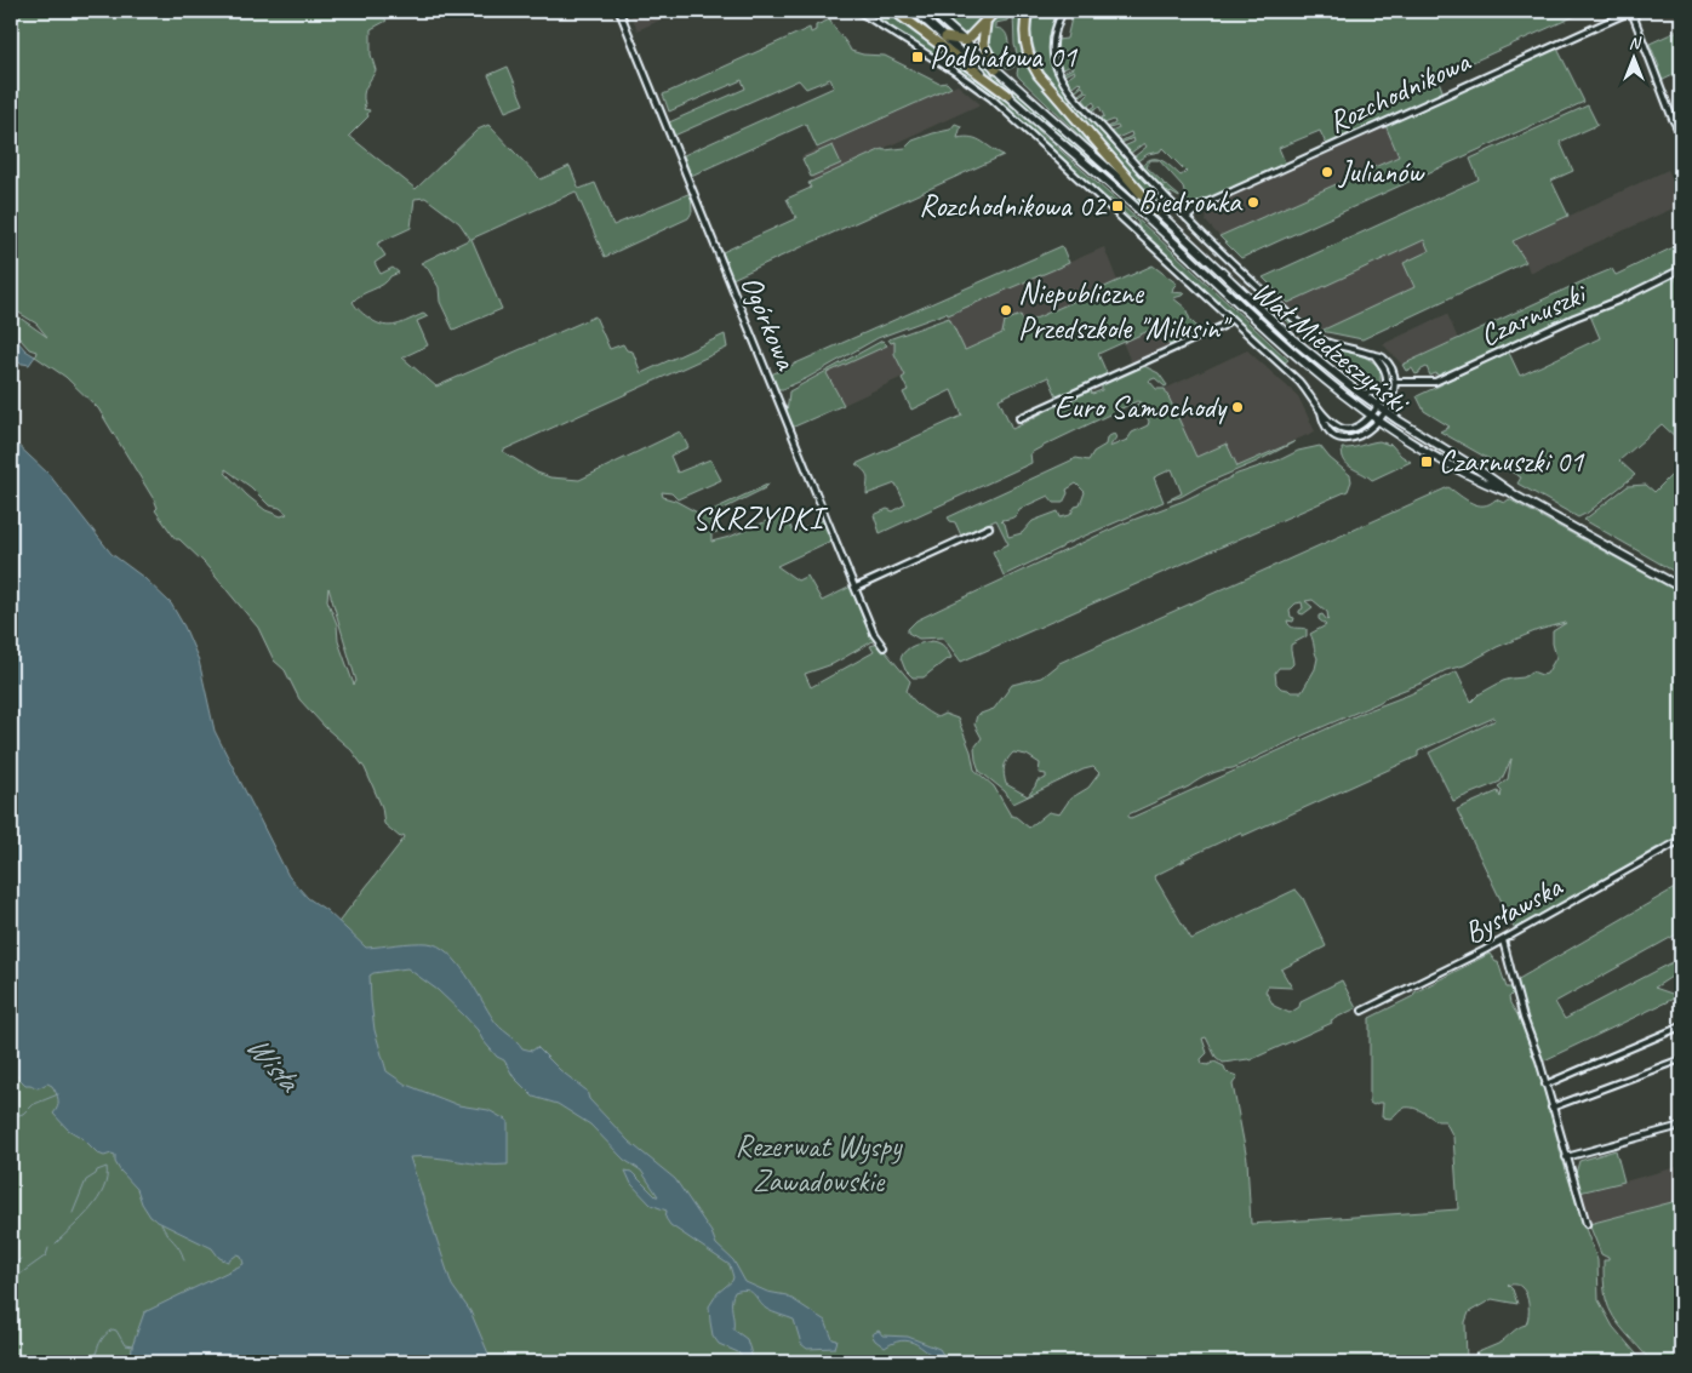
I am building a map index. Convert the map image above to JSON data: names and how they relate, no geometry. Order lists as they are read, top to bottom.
{
  "streets": {
    "main road": ["Wał Miedzeszyński"],
    "street": [
      "Rozchodnikowa",
      "Czarnuszki",
      "Ogórkowa",
      "Bysławska"
    ]
  },
  "districts": ["SKRZYPKI"],
  "water": ["Wisła"],
  "parks": ["Rezerwat Wyspy Zawadowskie"],
  "places": {
    "transit": ["Podbiałowa 01", "Rozchodnikowa 02", "Czarnuszki 01"],
    "other": [
      "Julianów",
      "Biedronka",
      "Niepubliczne Przedszkole \"Milusin\"",
      "Euro Samochody"
    ]
  },
  "north": "top"
}
